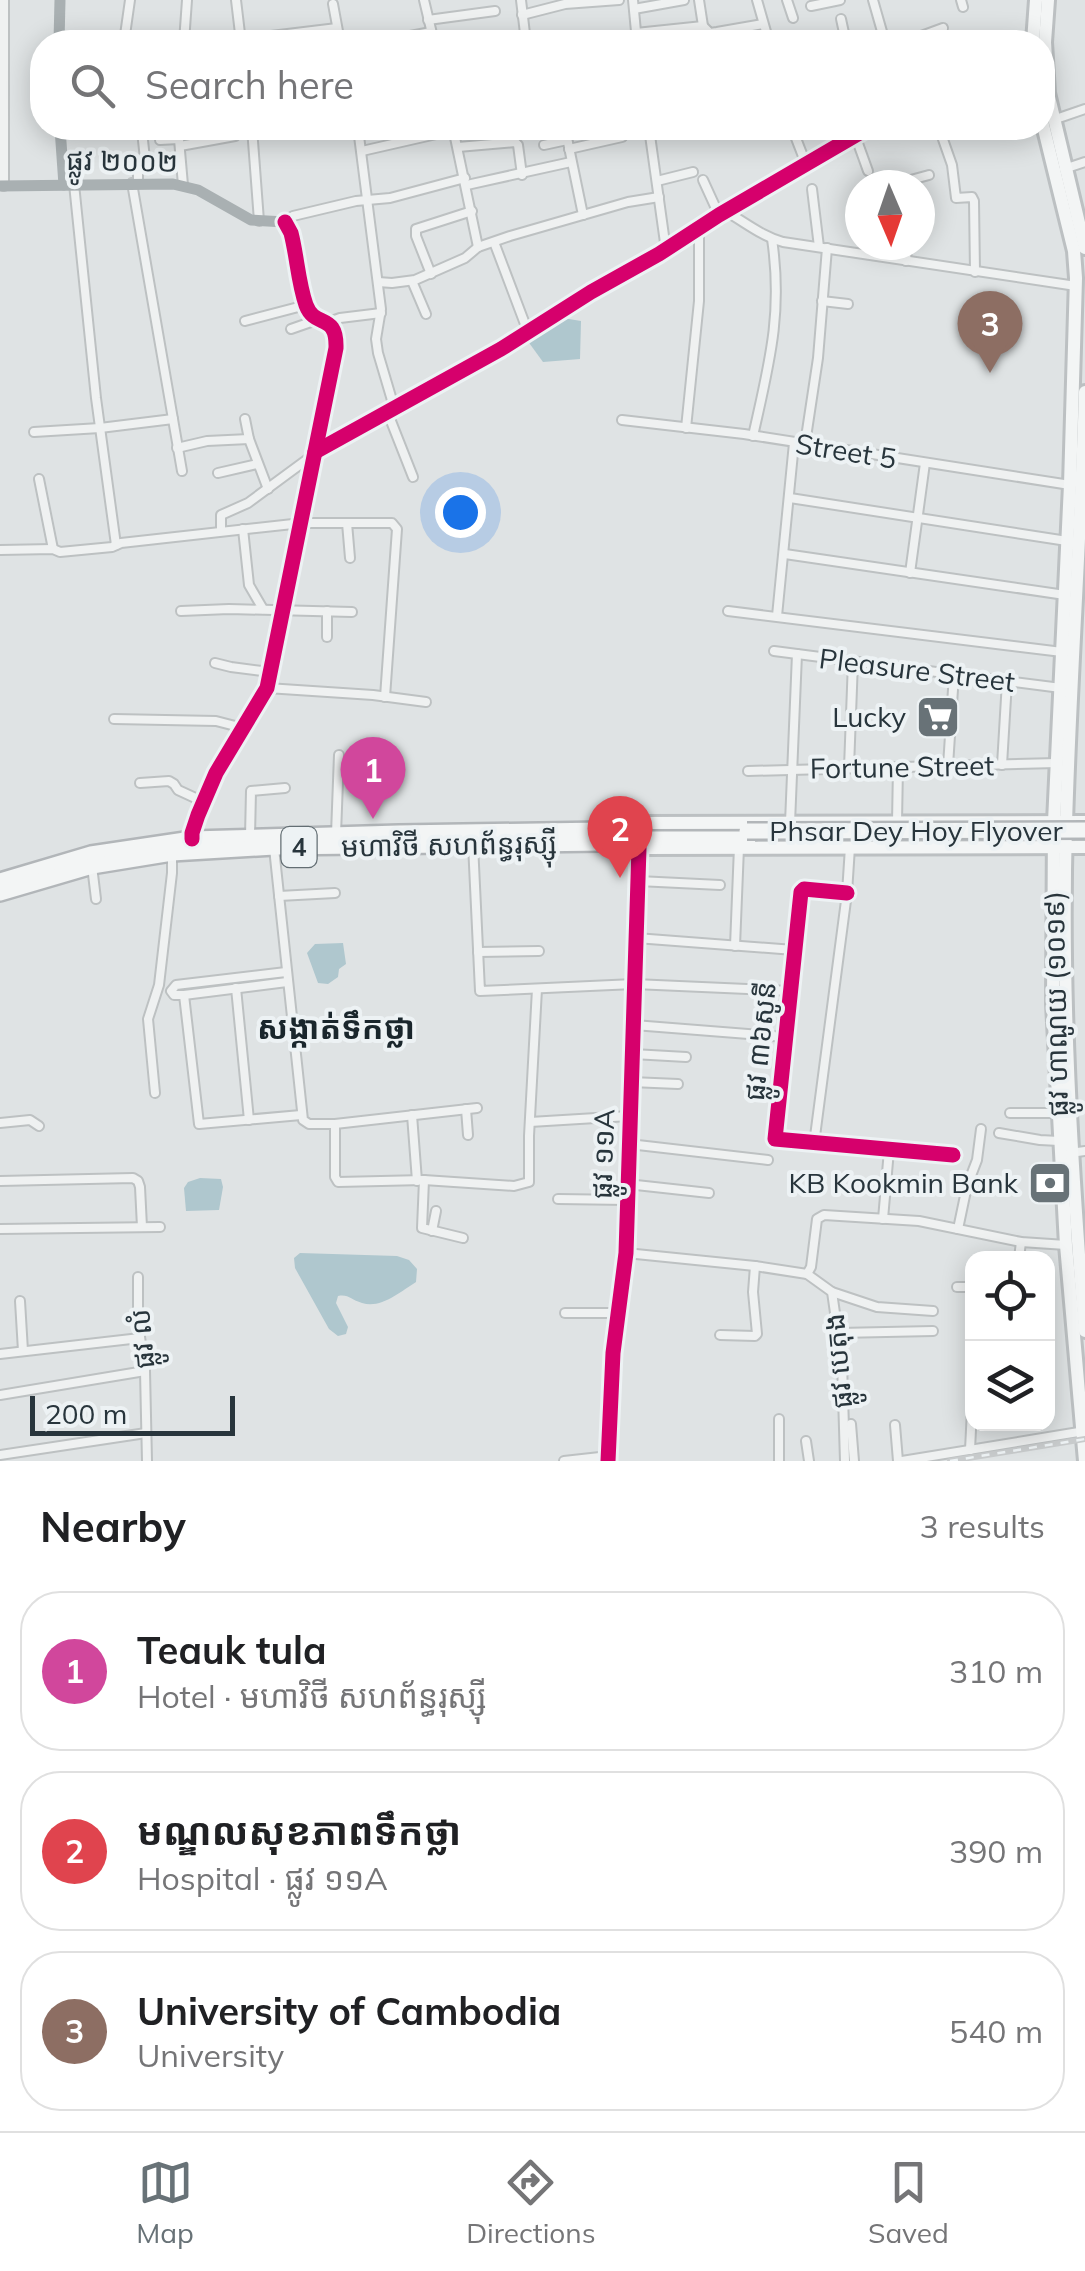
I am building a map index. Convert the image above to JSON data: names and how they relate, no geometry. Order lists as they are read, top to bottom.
{
  "streets": {
    "highway": ["Phsar Dey Hoy Flyover", "មហាវិថី សហព័ន្ធរុស្ស៊ី", "4"],
    "main road": ["ផ្លូវ ហាណូយ (១០១៩)"],
    "street": [
      "ផ្លូវ ២០០២",
      "Street 5",
      "Pleasure Street",
      "Fortune Street",
      "ផ្លូវ ៣៦សូនី",
      "ផ្លូវ ១១A",
      "ផ្លូវ លំ",
      "ផ្លូវ បេតុង"
    ]
  },
  "crossings": [
    ["Phsar Dey Hoy Flyover", "មហាវិថី សហព័ន្ធរុស្ស៊ី"],
    ["មហាវិថី សហព័ន្ធរុស្ស៊ី", "ផ្លូវ ហាណូយ (១០១៩)"],
    ["មហាវិថី សហព័ន្ធរុស្ស៊ី", "ផ្លូវ ១១A"]
  ],
  "districts": ["សង្កាត់ទឹកថ្លា"],
  "places": {
    "supermarket": ["Lucky"],
    "bank": ["KB Kookmin Bank"]
  },
  "scale_bar": "200 m",
  "north": "bottom",
  "page": {
    "search": "Search here",
    "pins": ["3", "1", "2"],
    "scale": "200 m",
    "heading": ["Nearby", "3 results"],
    "list": [
      {
        "mark": "1",
        "name": "Teauk tula",
        "note": "Hotel · មហាវិថី សហព័ន្ធរុស្ស៊ី",
        "value": "310 m"
      },
      {
        "mark": "2",
        "name": "មណ្ឌលសុខភាពទឹកថ្លា",
        "note": "Hospital · ផ្លូវ ១១A",
        "value": "390 m"
      },
      {
        "mark": "3",
        "name": "University of Cambodia",
        "note": "University",
        "value": "540 m"
      }
    ],
    "nav": ["Map", "Directions", "Saved"]
  }
}
